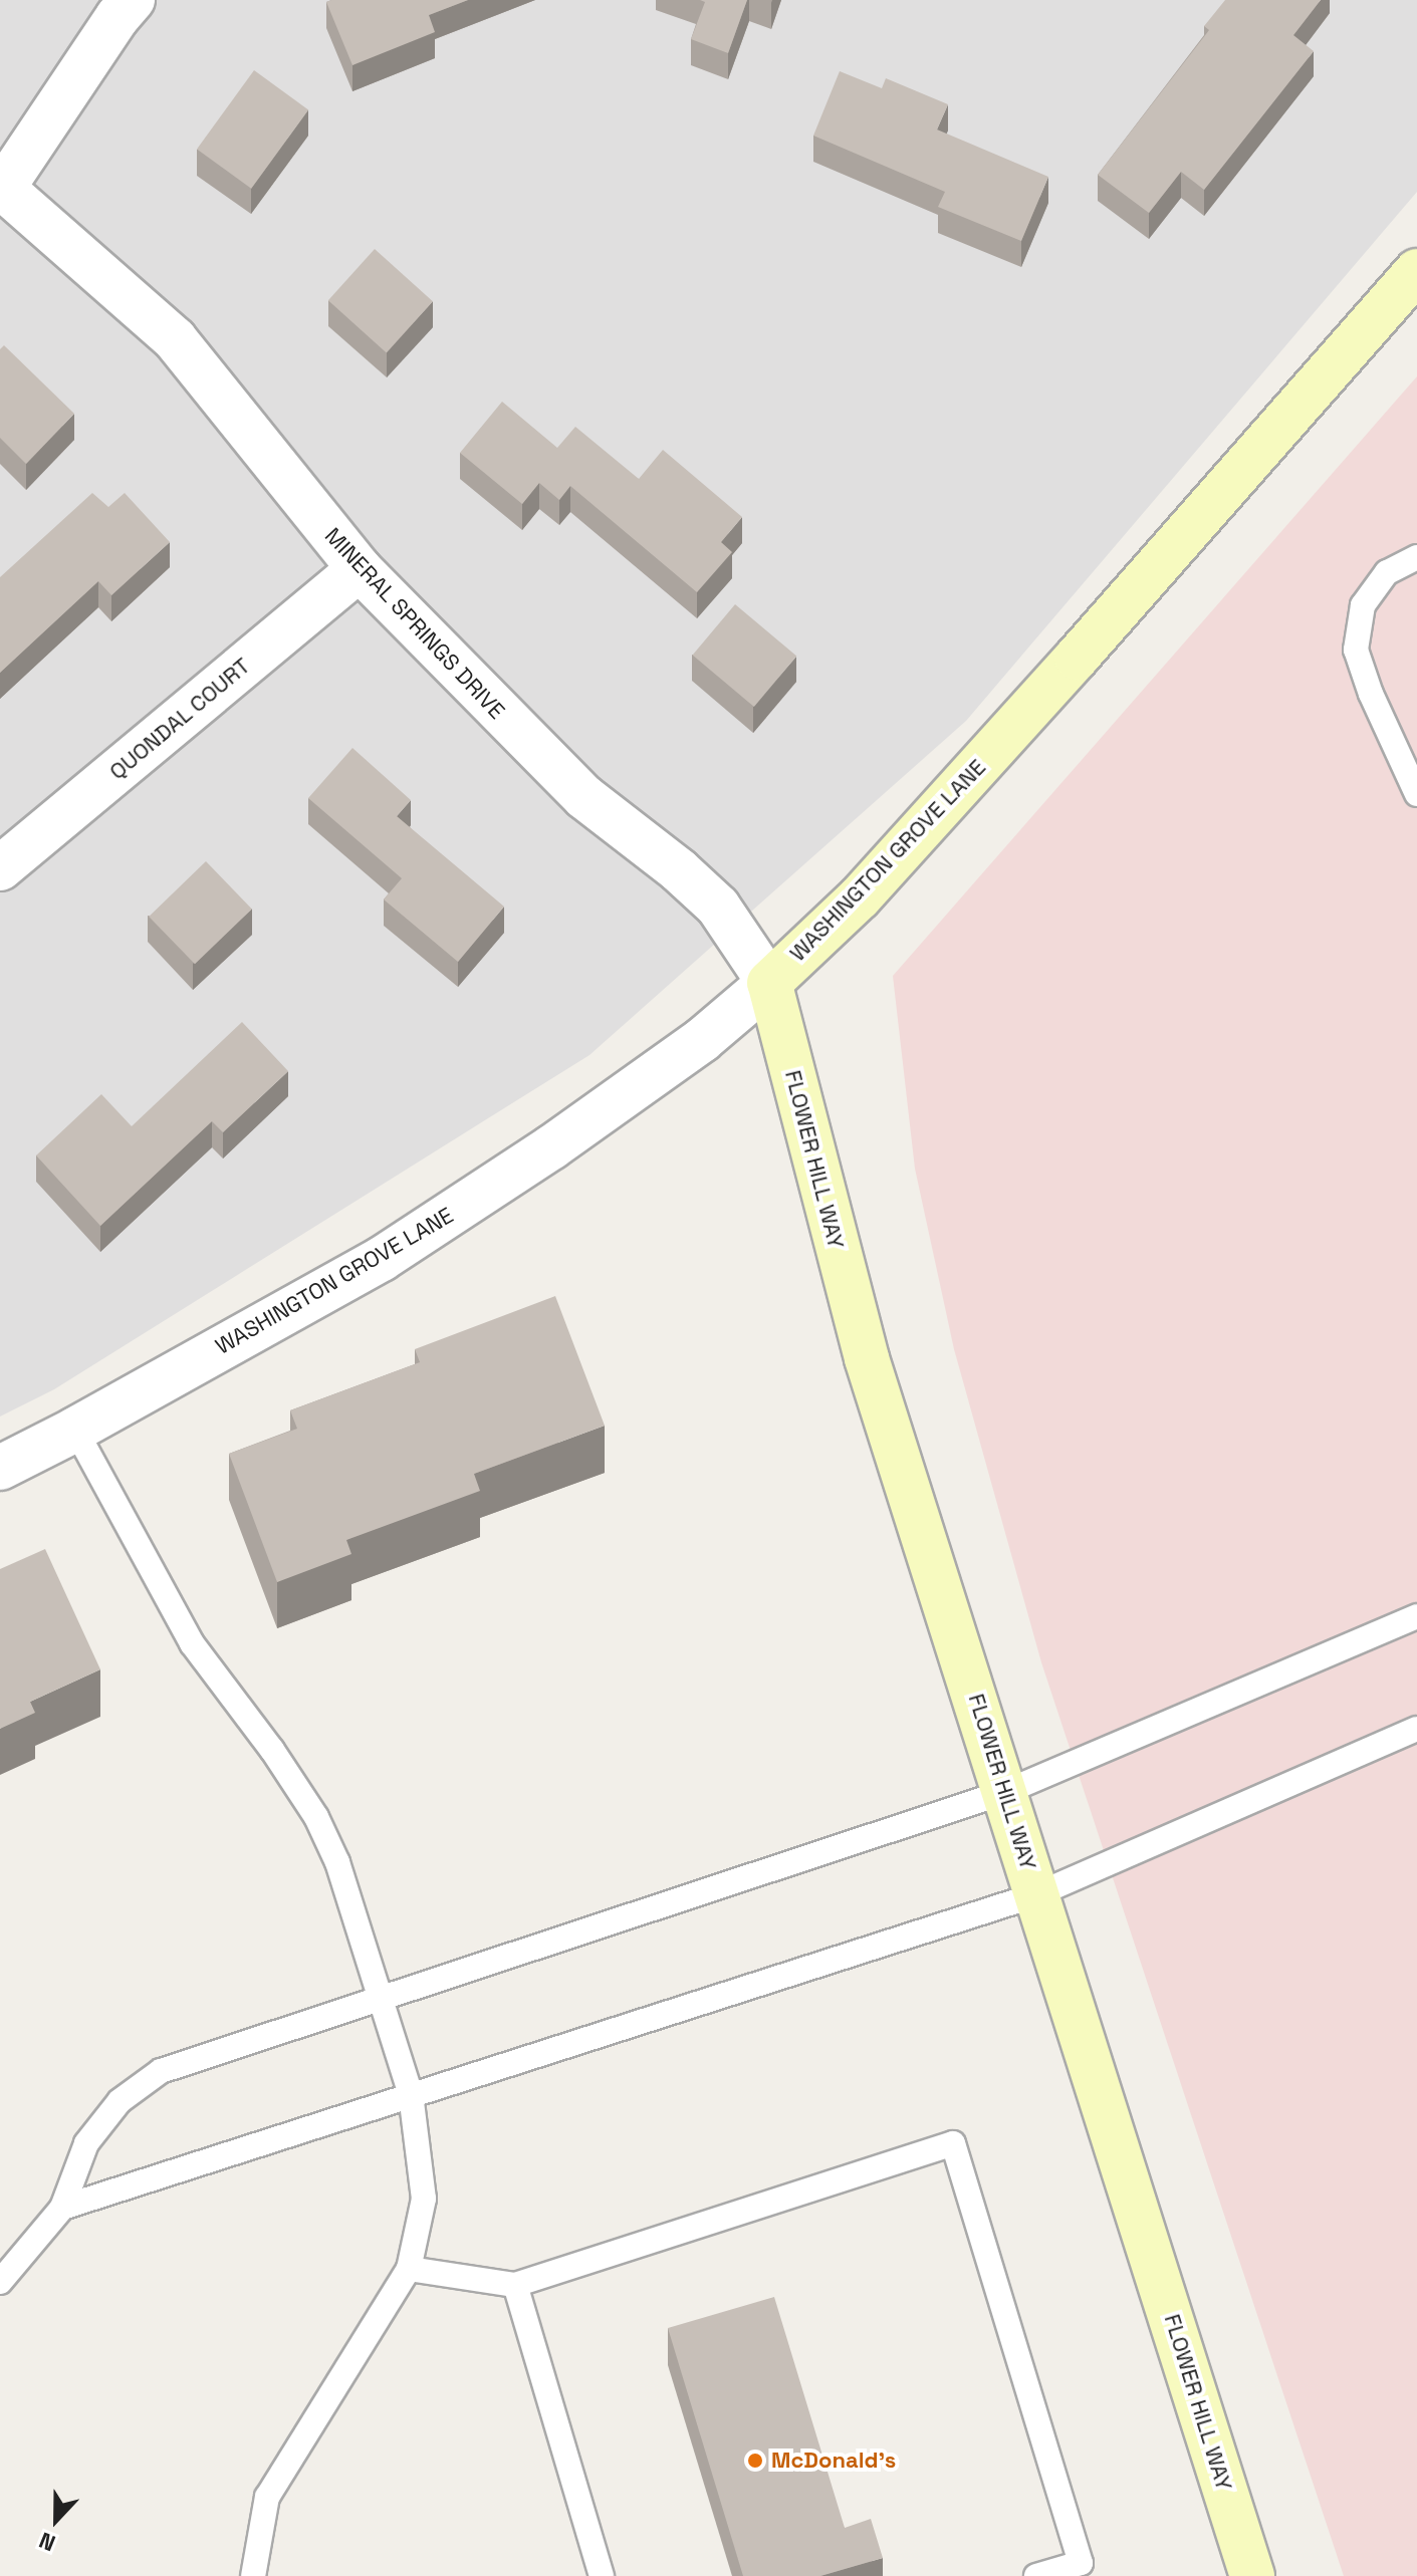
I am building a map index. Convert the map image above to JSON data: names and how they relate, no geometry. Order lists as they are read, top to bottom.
{
  "streets": {
    "street": [
      "MINERAL SPRINGS DRIVE",
      "QUONDAL COURT",
      "WASHINGTON GROVE LANE",
      "FLOWER HILL WAY"
    ]
  },
  "crossings": [
    ["MINERAL SPRINGS DRIVE", "QUONDAL COURT"],
    ["MINERAL SPRINGS DRIVE", "WASHINGTON GROVE LANE"],
    ["MINERAL SPRINGS DRIVE", "FLOWER HILL WAY"],
    ["WASHINGTON GROVE LANE", "FLOWER HILL WAY"]
  ],
  "places": ["McDonald's"],
  "north": "bottom"
}
